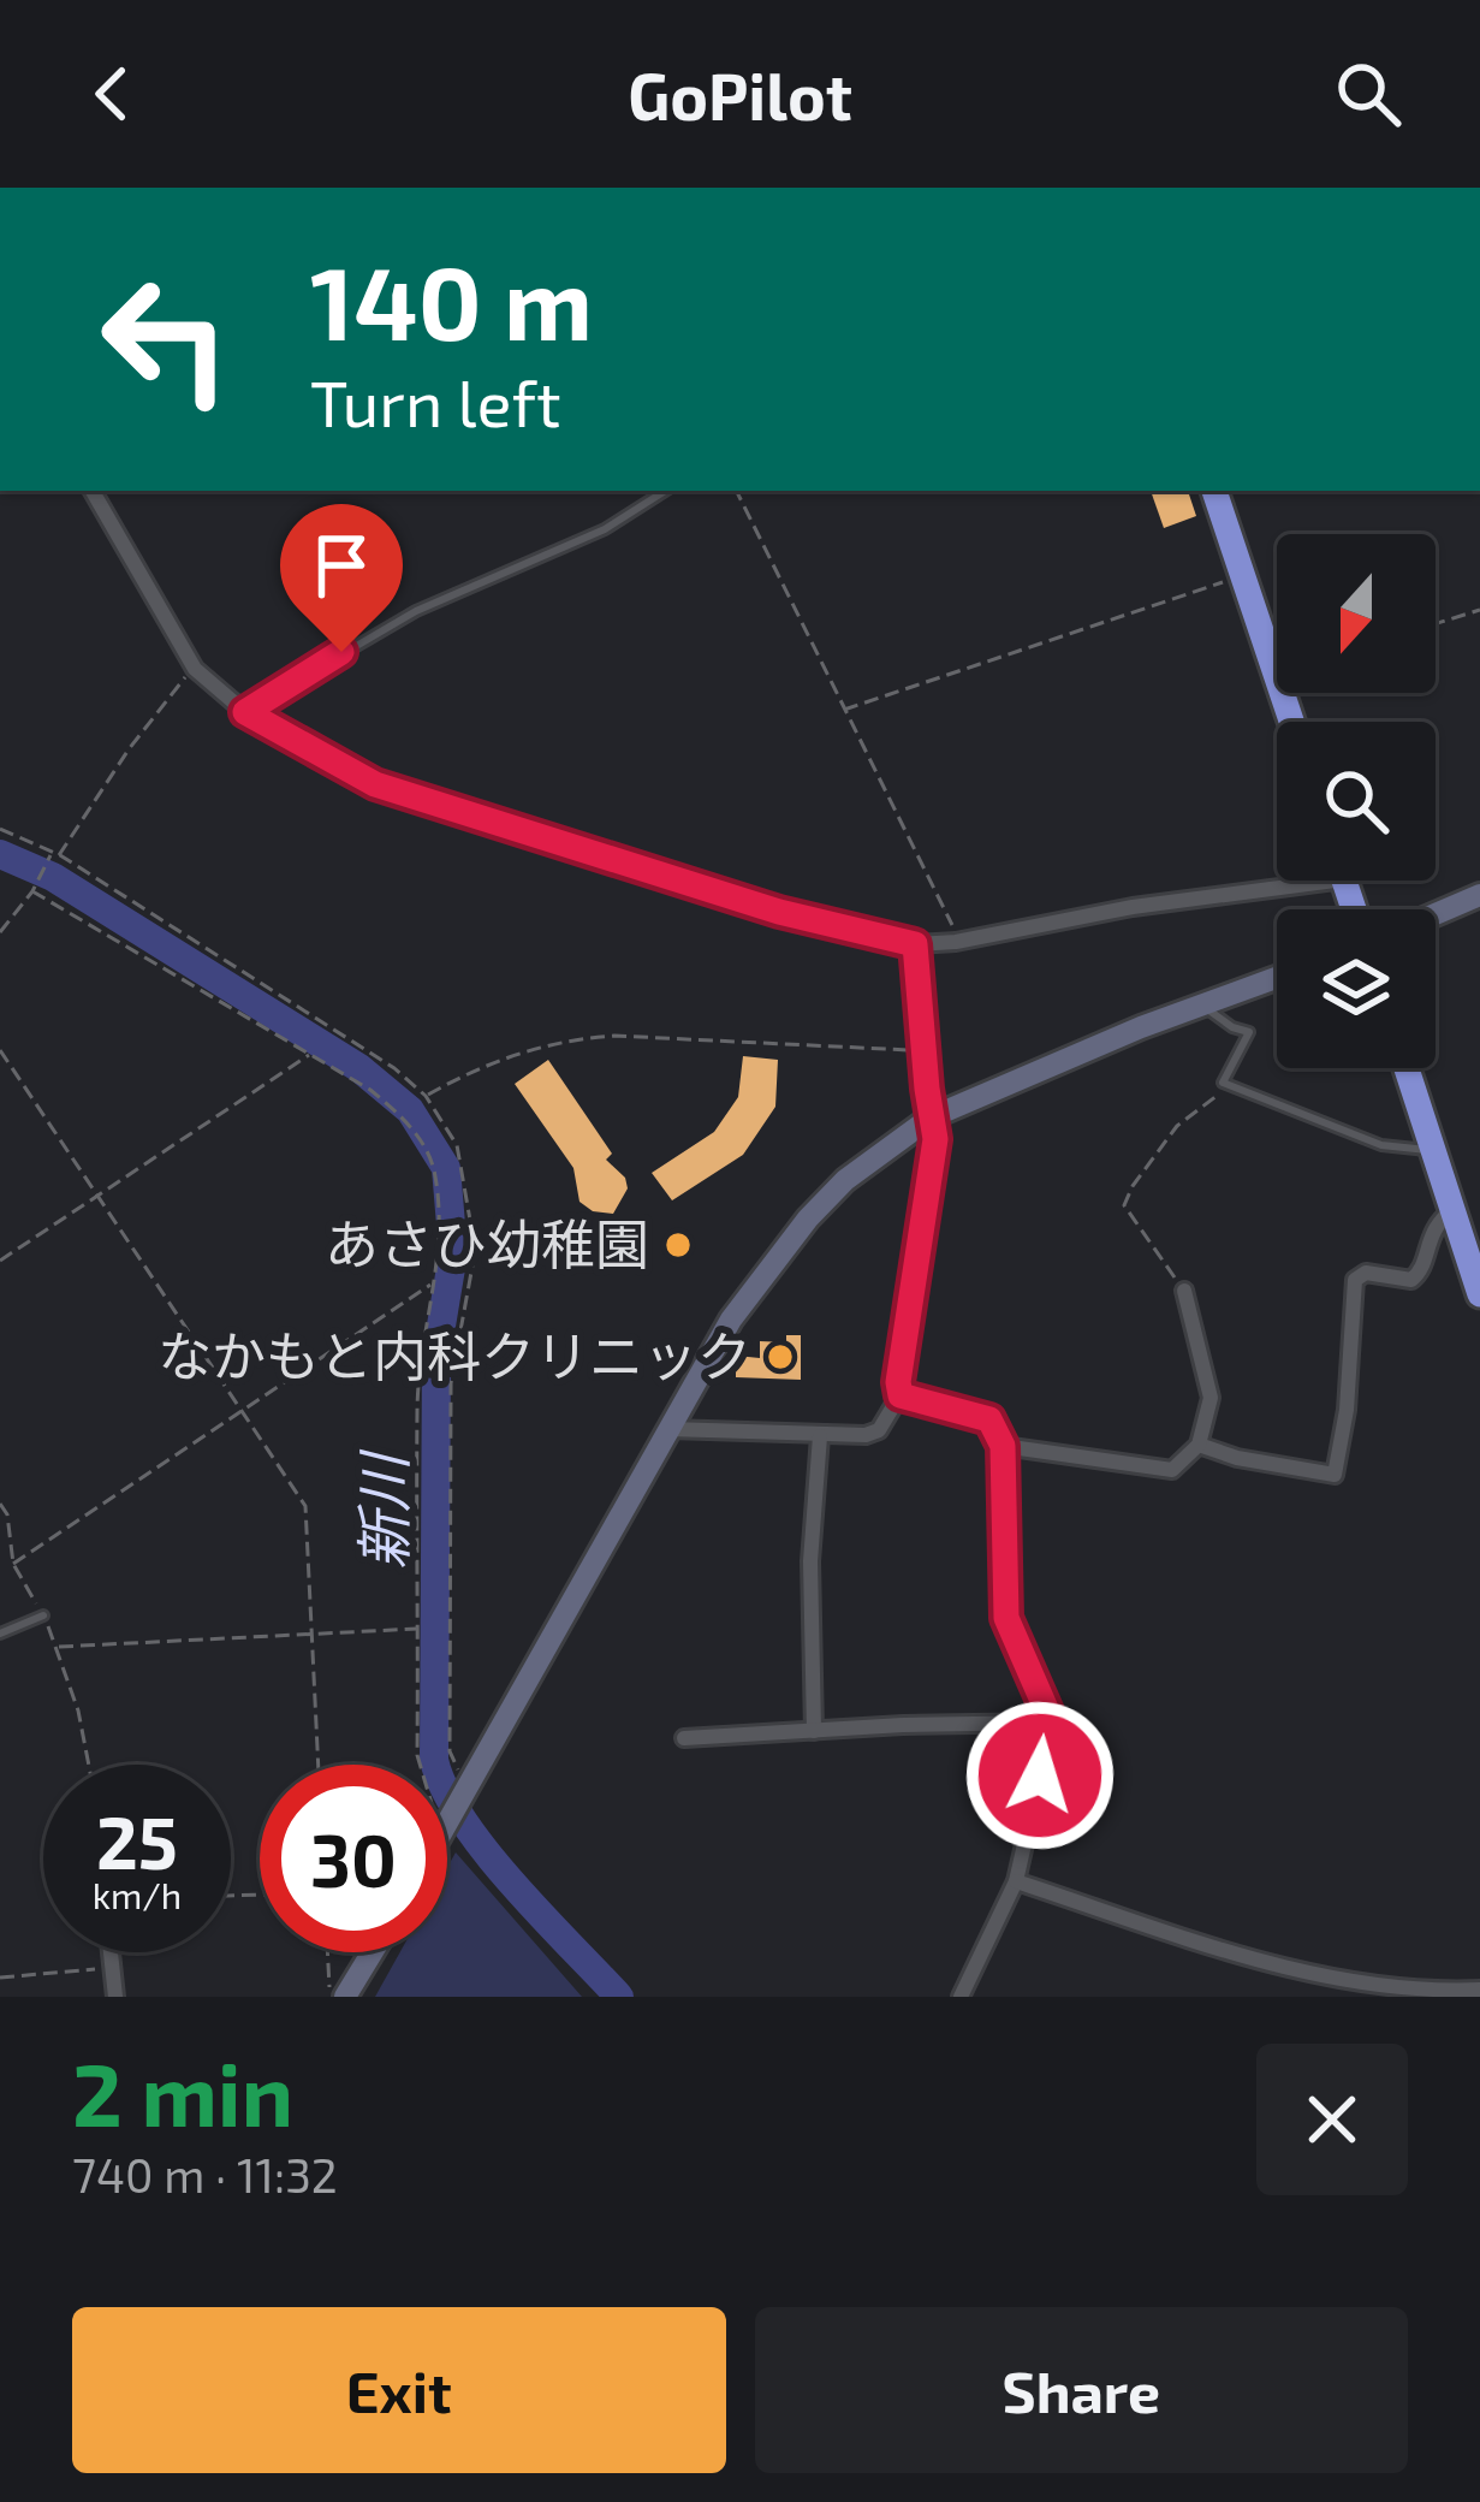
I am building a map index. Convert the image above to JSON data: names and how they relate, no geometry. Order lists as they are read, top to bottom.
{
  "water": ["新川"],
  "places": ["あさひ幼稚園", "なかもと内科クリニック"],
  "north": "bottom",
  "page": {
    "header": "GoPilot",
    "turn": ["140 m", "Turn left"],
    "speed": "25 km/h",
    "limit": "30",
    "heading": ["2 min", "740 m · 11:32"],
    "buttons": ["Exit", "Share"]
  }
}
